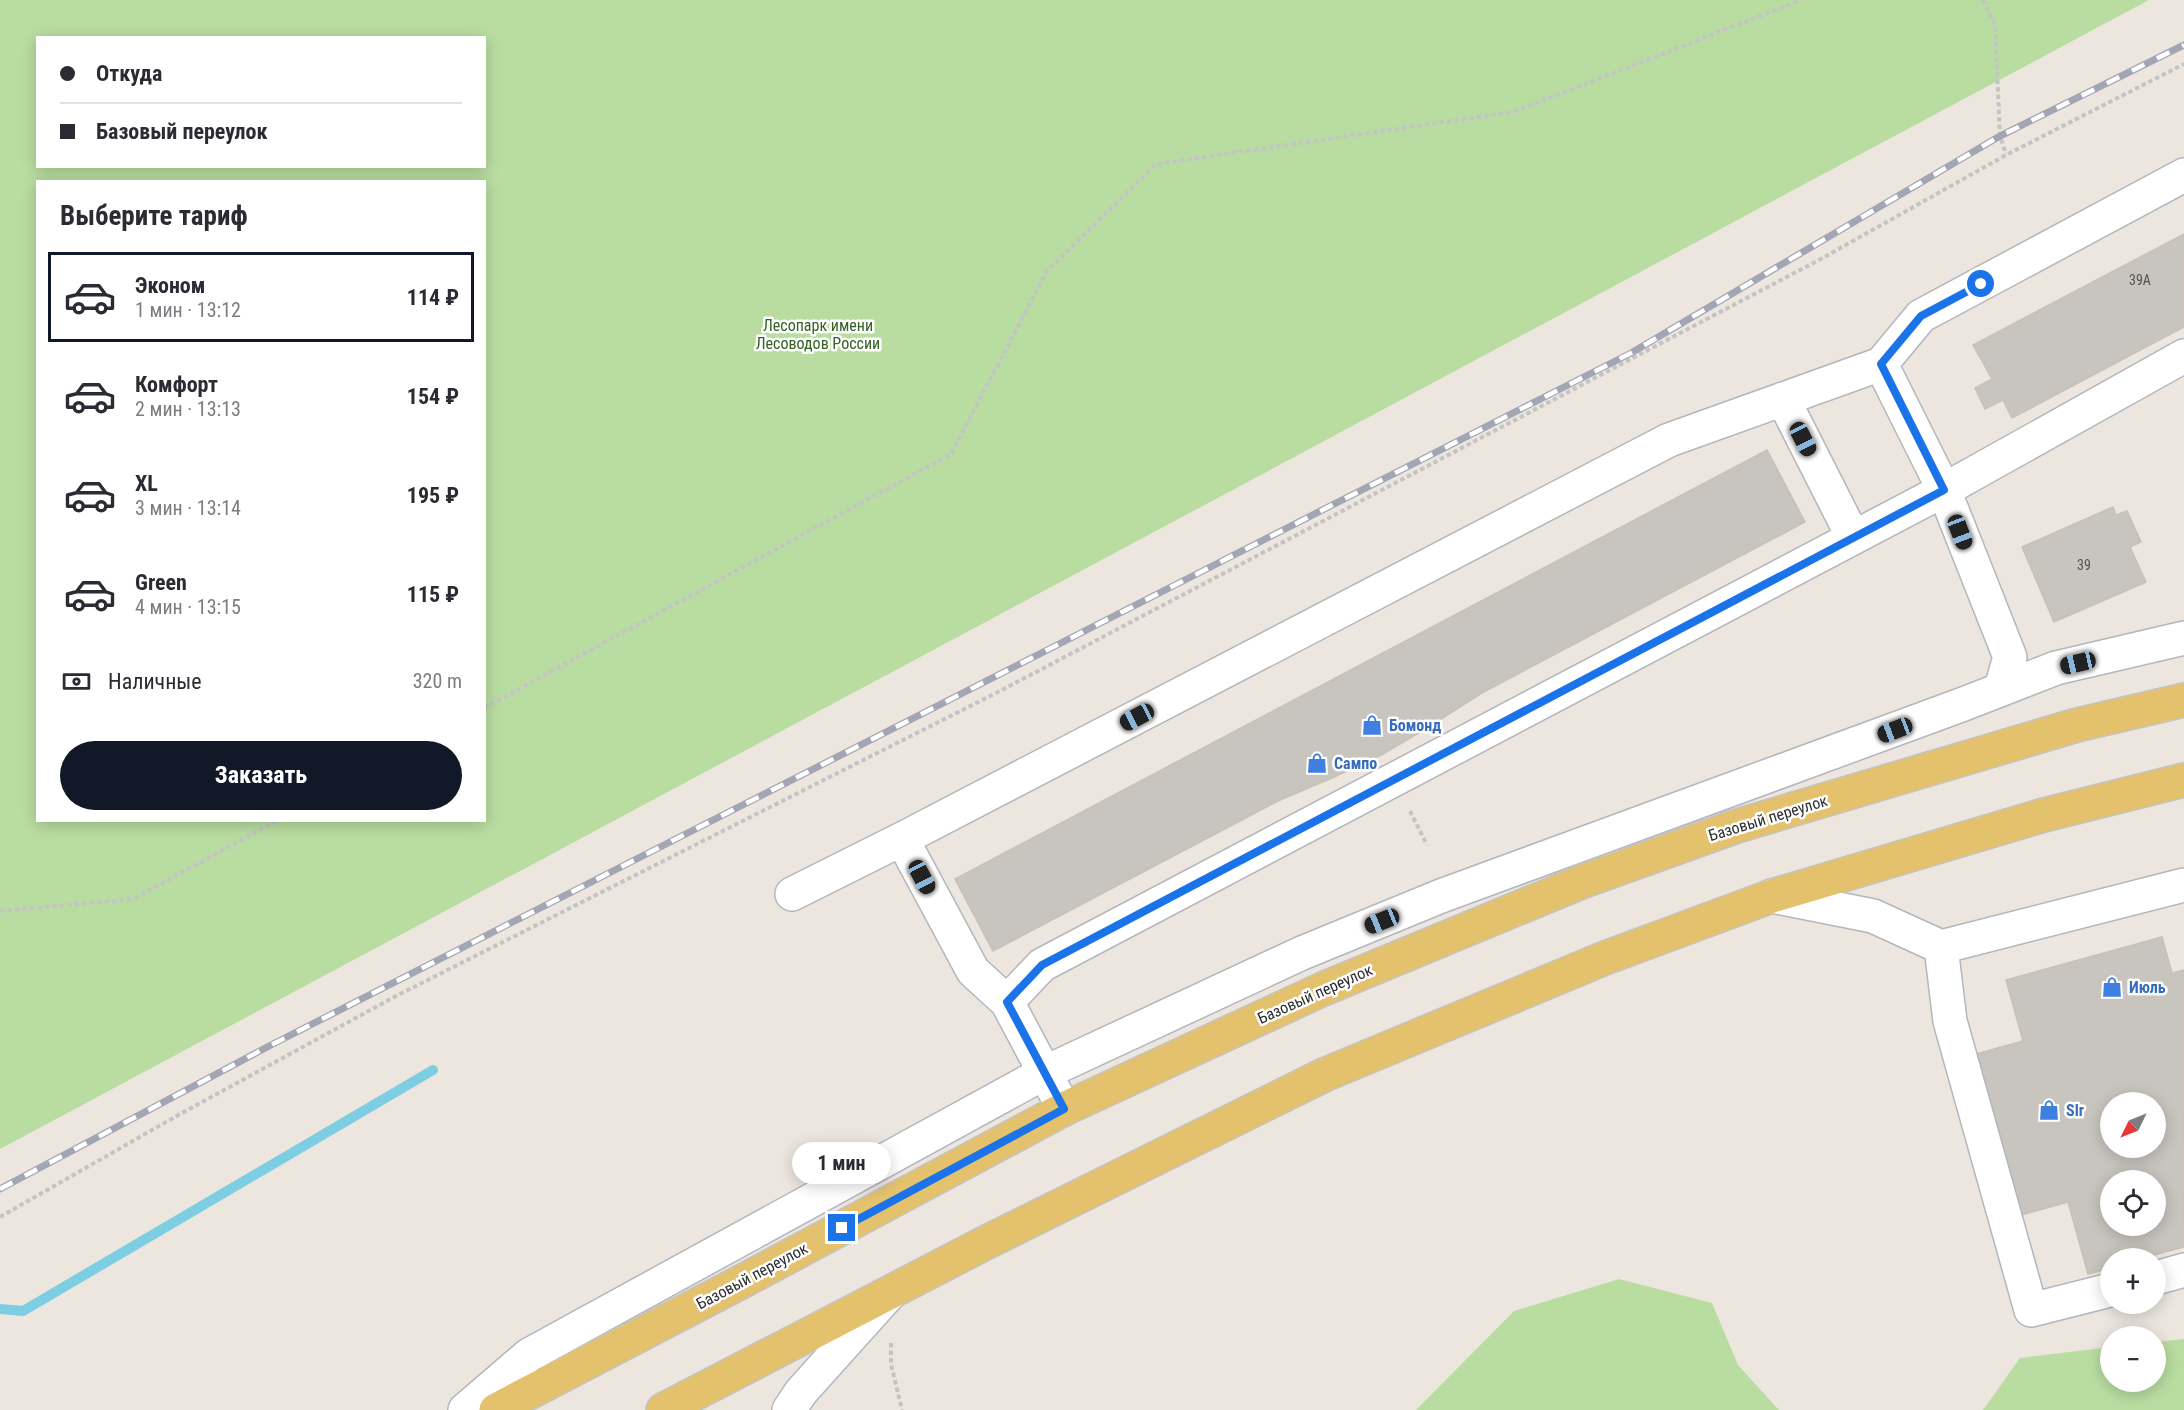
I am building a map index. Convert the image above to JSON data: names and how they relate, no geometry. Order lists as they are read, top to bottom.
{
  "streets": {
    "main road": ["Базовый переулок"]
  },
  "parks": ["Лесопарк имени Лесоводов России"],
  "places": {
    "shop": [
      "Бомонд",
      "Сампо",
      "Июль",
      "Slr"
    ]
  },
  "house_numbers": ["39А", "39"],
  "north": "bottom left",
  "page": {
    "banner": ["Откуда", "Базовый переулок"],
    "heading": "Выберите тариф",
    "list": [
      {
        "name": "Эконом",
        "note": "1 мин · 13:12",
        "value": "114 ₽"
      },
      {
        "name": "Комфорт",
        "note": "2 мин · 13:13",
        "value": "154 ₽"
      },
      {
        "name": "XL",
        "note": "3 мин · 13:14",
        "value": "195 ₽"
      },
      {
        "name": "Green",
        "note": "4 мин · 13:15",
        "value": "115 ₽"
      }
    ],
    "pay": ["Наличные", "320 m"],
    "buttons": "Заказать",
    "map_buttons": ["+", "−"],
    "bubble": "1 мин"
  }
}
